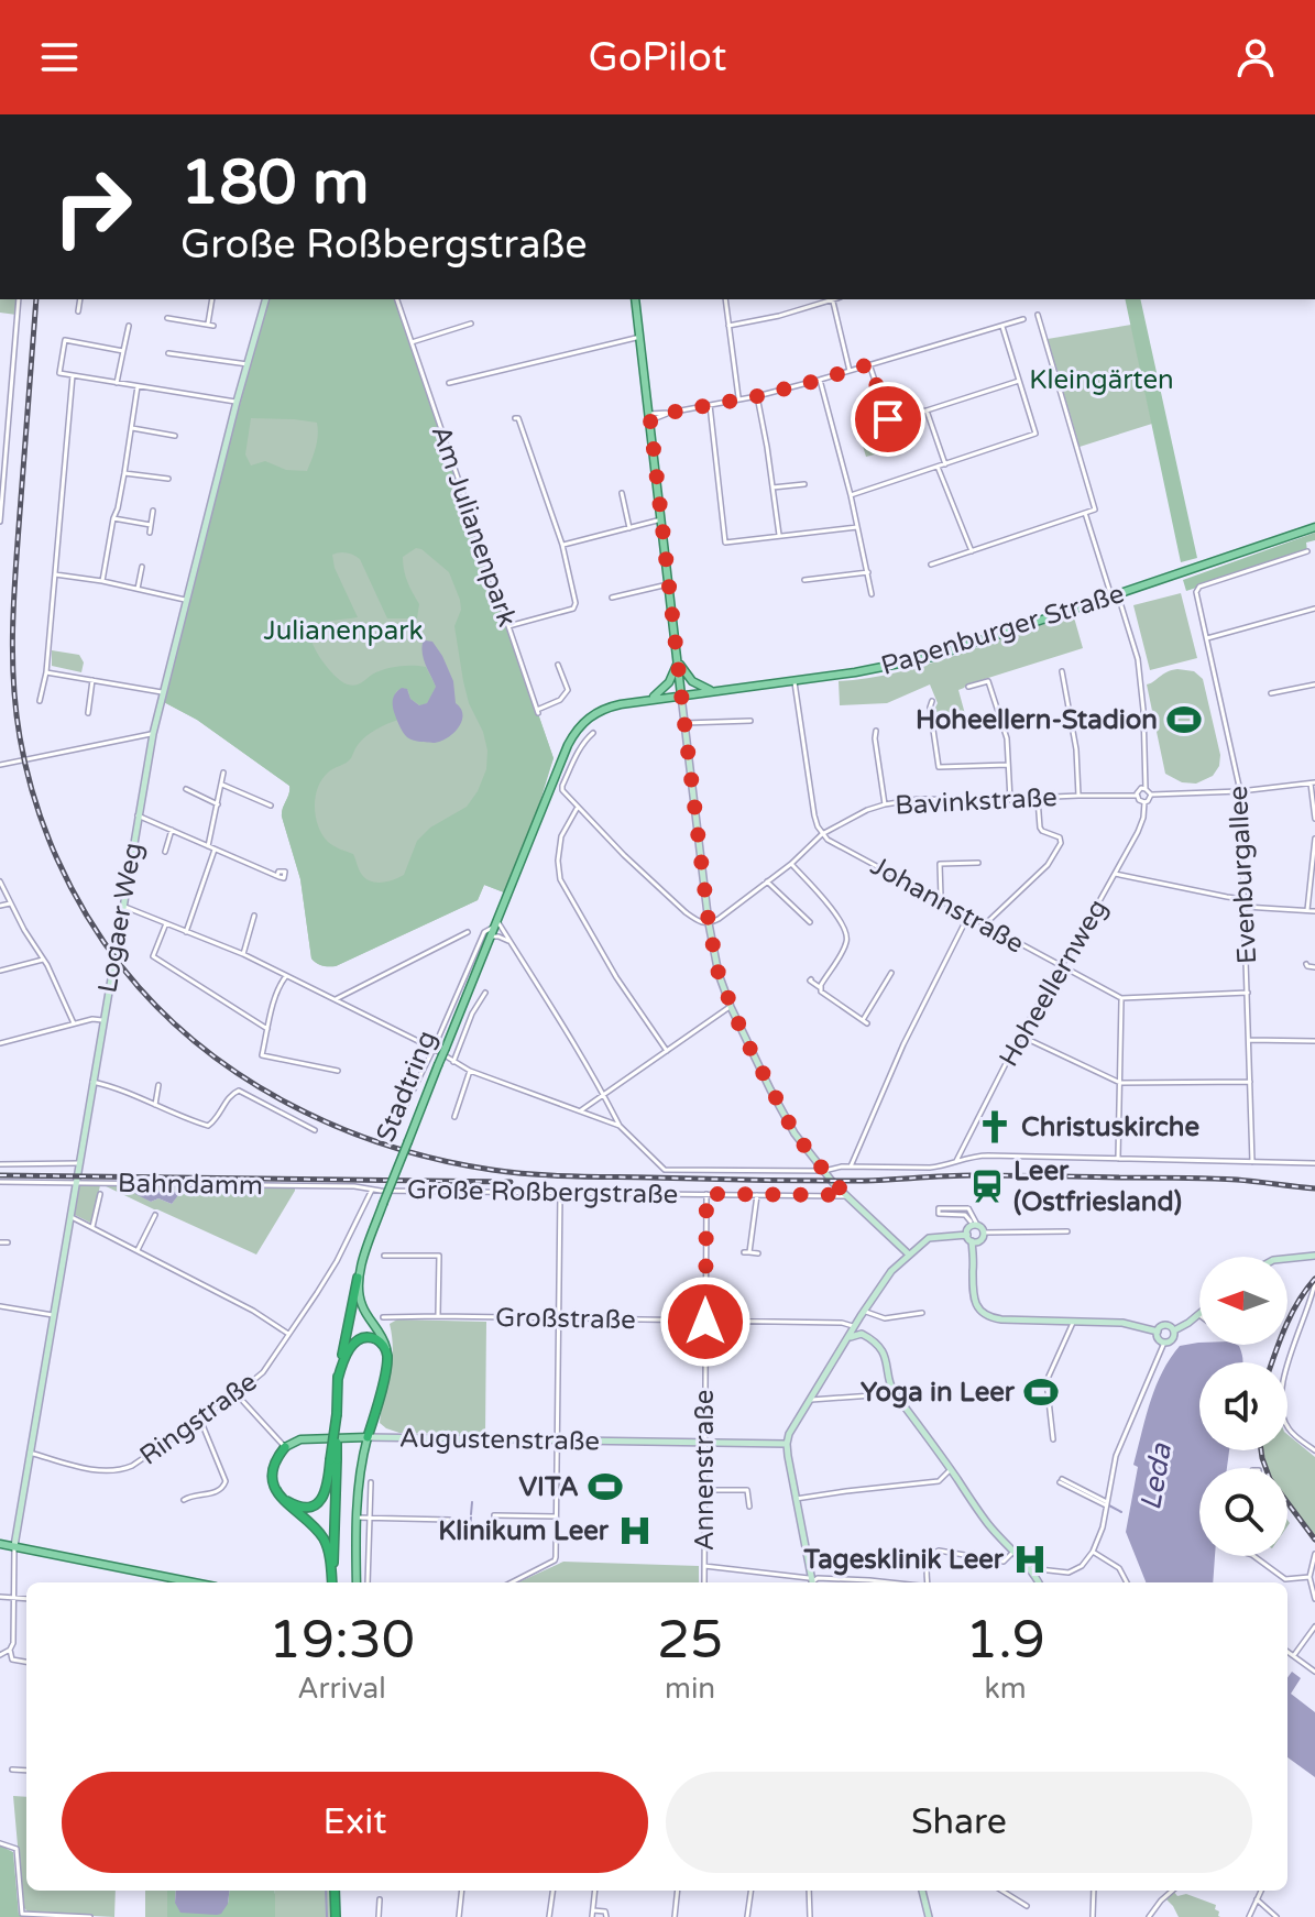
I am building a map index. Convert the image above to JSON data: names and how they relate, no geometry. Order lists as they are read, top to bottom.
{
  "streets": {
    "highway": ["Stadtring"],
    "main road": ["Papenburger Straße", "Logaer Weg", "Augustenstraße"],
    "street": [
      "Am Julianenpark",
      "Bavinkstraße",
      "Evenburgallee",
      "Johannstraße",
      "Hoheellernweg",
      "Bahndamm",
      "Große Roßbergstraße",
      "Großstraße",
      "Ringstraße",
      "Annenstraße"
    ]
  },
  "crossings": [
    ["Papenburger Straße", "Stadtring"],
    ["Bavinkstraße", "Johannstraße"],
    ["Bavinkstraße", "Hoheellernweg"],
    ["Johannstraße", "Hoheellernweg"],
    ["Logaer Weg", "Bahndamm"],
    ["Logaer Weg", "Ringstraße"],
    ["Bahndamm", "Große Roßbergstraße"],
    ["Bahndamm", "Ringstraße"],
    ["Große Roßbergstraße", "Annenstraße"],
    ["Großstraße", "Annenstraße"],
    ["Augustenstraße", "Annenstraße"]
  ],
  "water": ["Leda"],
  "parks": ["Kleingärten", "Julianenpark"],
  "places": {
    "sports": ["Hoheellern-Stadion", "Yoga in Leer", "VITA"],
    "church": ["Christuskirche"],
    "station": ["Leer (Ostfriesland)"],
    "hospital": ["Klinikum Leer", "Tagesklinik Leer"]
  },
  "north": "left",
  "page": {
    "header": "GoPilot",
    "turn": ["180 m", "Große Roßbergstraße"],
    "eta": [
      "19:30",
      "Arrival",
      "25",
      "min",
      "1.9",
      "km"
    ],
    "buttons": ["Exit", "Share"]
  }
}
